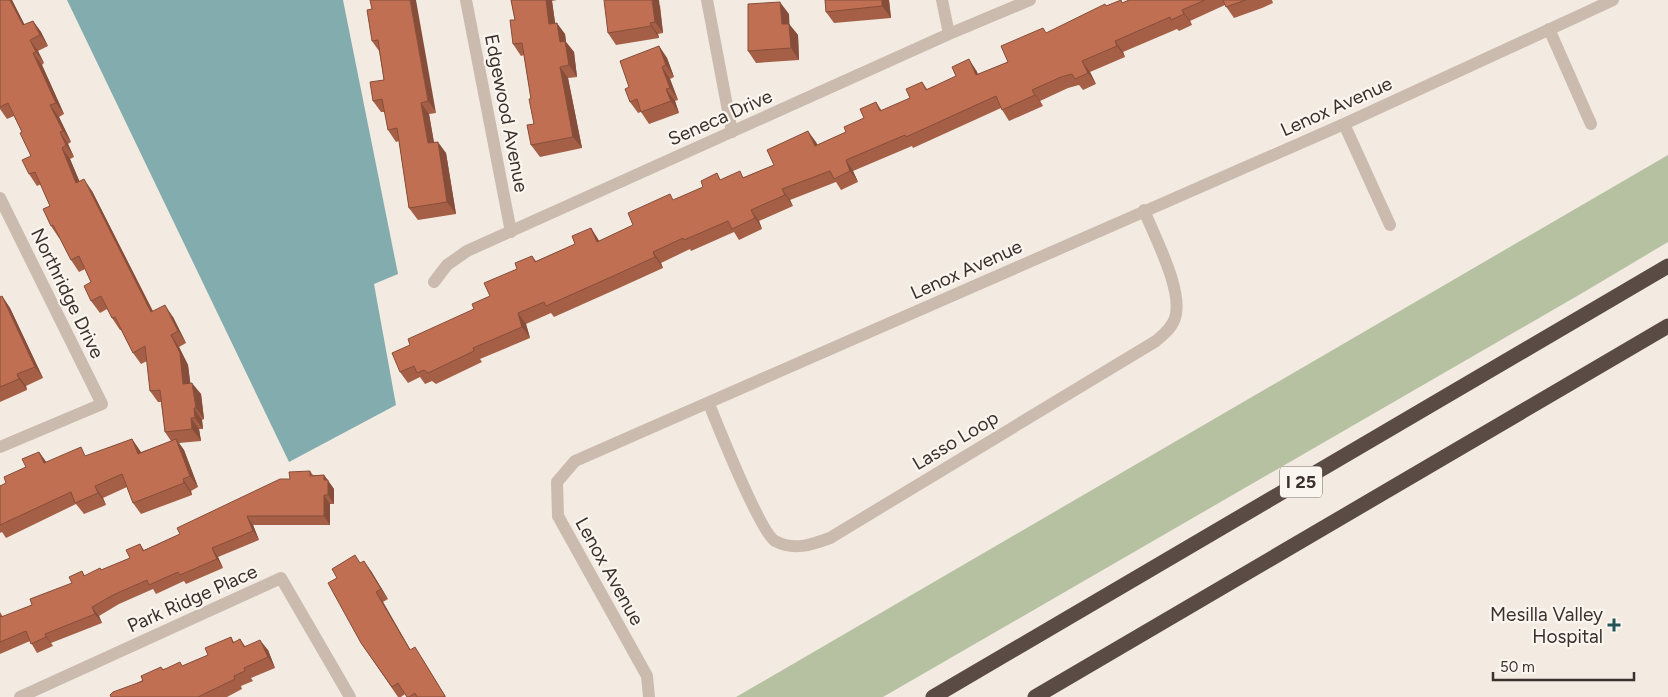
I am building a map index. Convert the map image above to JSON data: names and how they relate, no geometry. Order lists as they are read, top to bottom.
{
  "streets": {
    "highway": ["I 25"],
    "street": [
      "Lenox Avenue",
      "Edgewood Avenue",
      "Seneca Drive",
      "Northridge Drive",
      "Lasso Loop",
      "Park Ridge Place"
    ]
  },
  "crossings": [
    ["Lenox Avenue", "Lasso Loop"],
    ["Edgewood Avenue", "Seneca Drive"]
  ],
  "places": {
    "health": ["Mesilla Valley Hospital"]
  },
  "scale_bar": "50 m"
}
